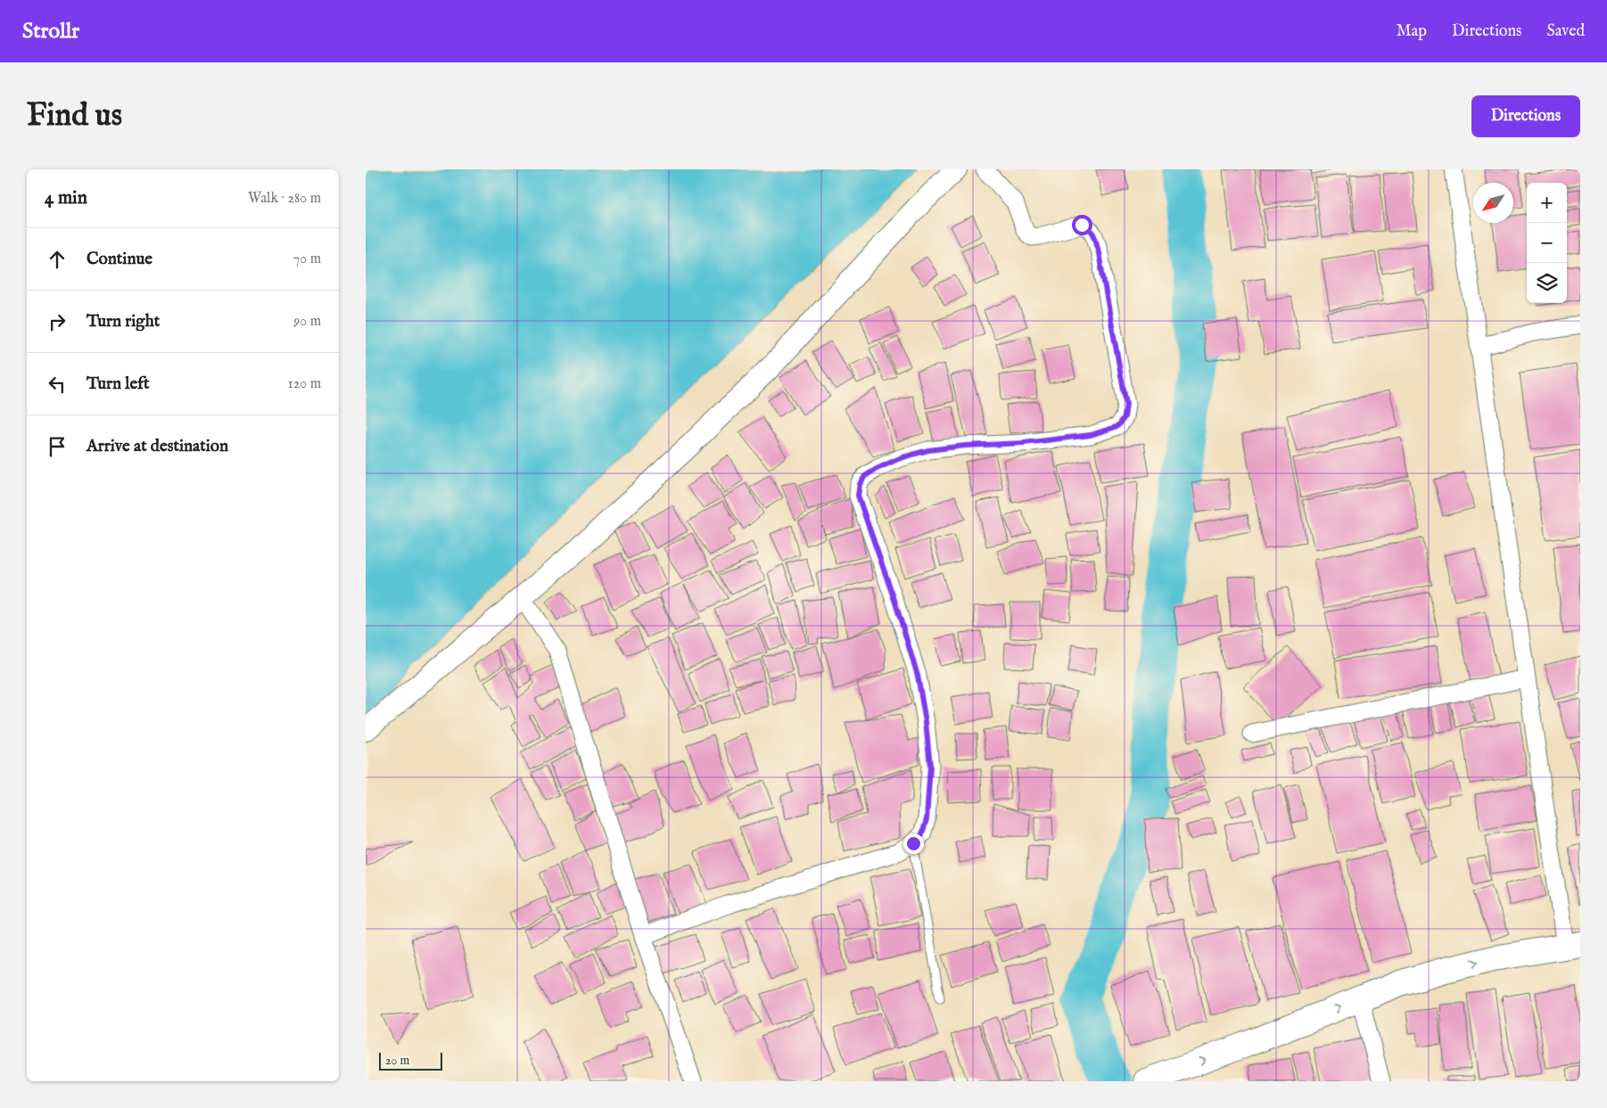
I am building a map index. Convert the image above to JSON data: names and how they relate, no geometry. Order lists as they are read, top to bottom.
{
  "scale_bar": "20 m",
  "north": "bottom left",
  "page": {
    "header": "Strollr",
    "nav": ["Map", "Directions", "Saved"],
    "buttons": "Directions",
    "title": "Find us",
    "heading": ["4 min", "Walk · 280 m"],
    "map_buttons": ["+", "−"],
    "list": [
      ["Continue", "70 m"],
      ["Turn right", "90 m"],
      ["Turn left", "120 m"],
      "Arrive at destination"
    ],
    "scale": "20 m"
  }
}
